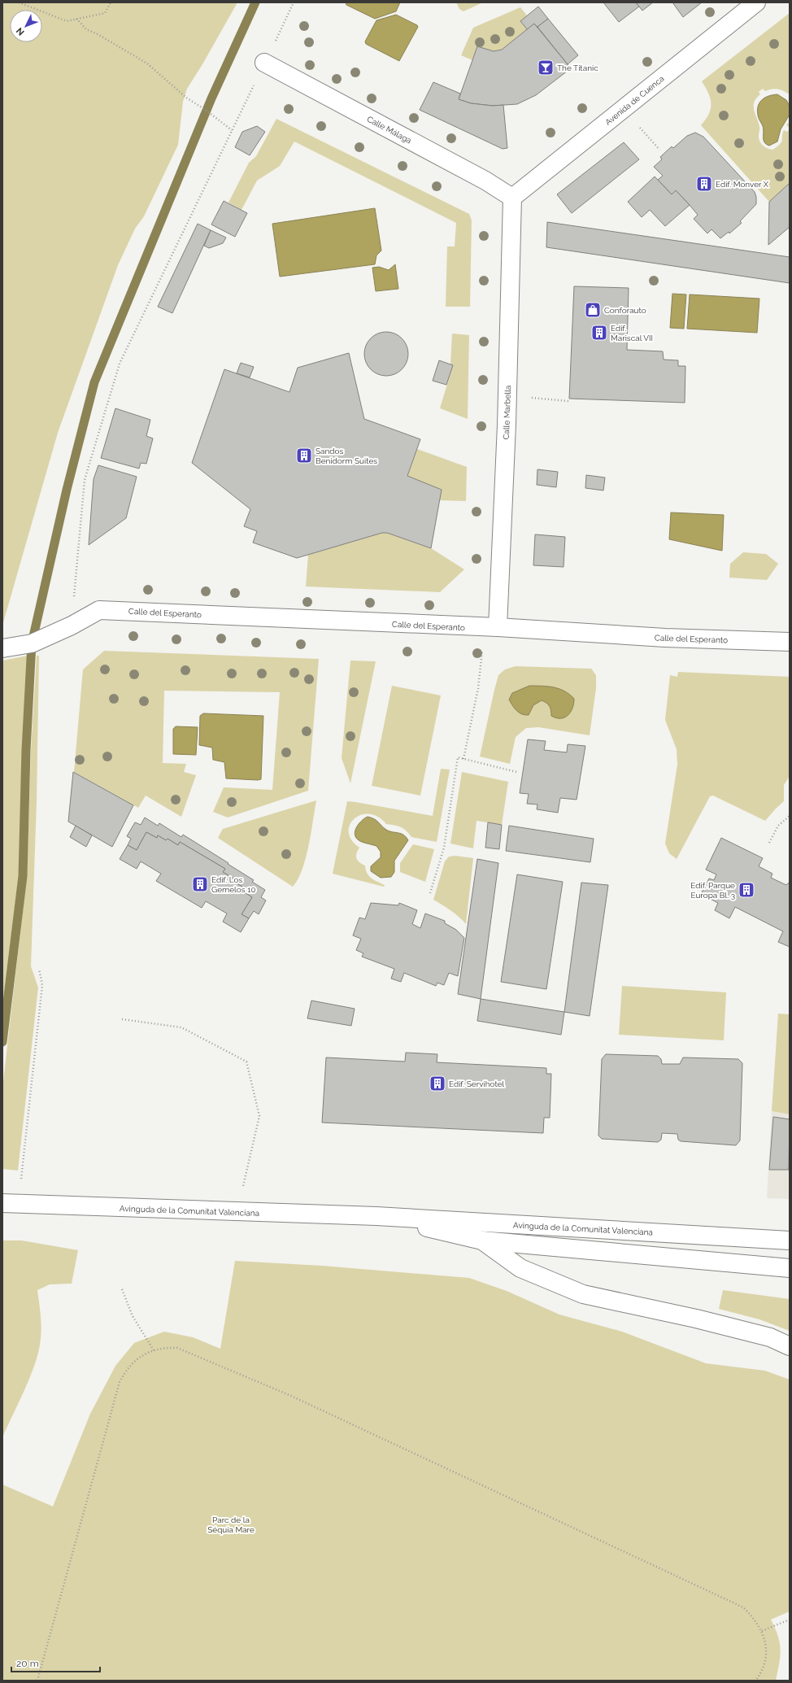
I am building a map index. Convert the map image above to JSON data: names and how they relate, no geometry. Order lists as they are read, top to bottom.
{
  "streets": {
    "street": [
      "Avenida de Cuenca",
      "Calle Málaga",
      "Calle Marbella",
      "Calle del Esperanto",
      "Avinguda de la Comunitat Valenciana"
    ]
  },
  "crossings": [
    ["Avenida de Cuenca", "Calle Málaga"],
    ["Avenida de Cuenca", "Calle Marbella"],
    ["Calle Málaga", "Calle Marbella"],
    ["Calle Marbella", "Calle del Esperanto"]
  ],
  "parks": ["Parc de la Séquia Mare"],
  "places": {
    "bar": ["The Titanic"],
    "building": [
      "Edif. Monver X",
      "Edif. Mariscal VII",
      "Sandos Benidorm Suites",
      "Edif. Los Gemelos 10",
      "Edif. Parque Europa Bl. 3",
      "Edif. Servihotel"
    ],
    "shop": ["Conforauto"]
  },
  "scale_bar": "20 m",
  "north": "bottom left"
}
